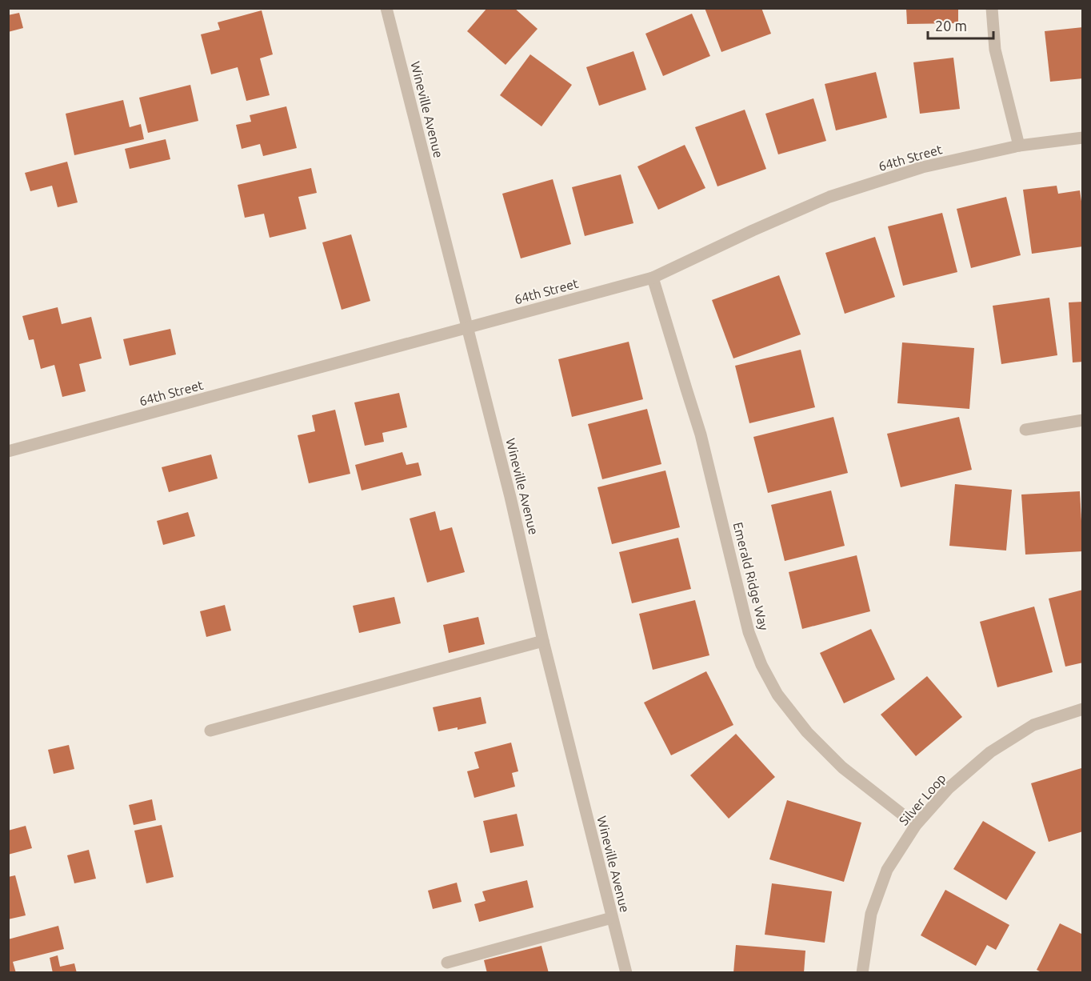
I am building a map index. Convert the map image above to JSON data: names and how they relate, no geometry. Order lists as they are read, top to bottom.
{
  "streets": {
    "street": [
      "Wineville Avenue",
      "64th Street",
      "Emerald Ridge Way",
      "Silver Loop"
    ]
  },
  "crossings": [
    ["Wineville Avenue", "64th Street"],
    ["64th Street", "Emerald Ridge Way"],
    ["Emerald Ridge Way", "Silver Loop"]
  ],
  "scale_bar": "20 m"
}
